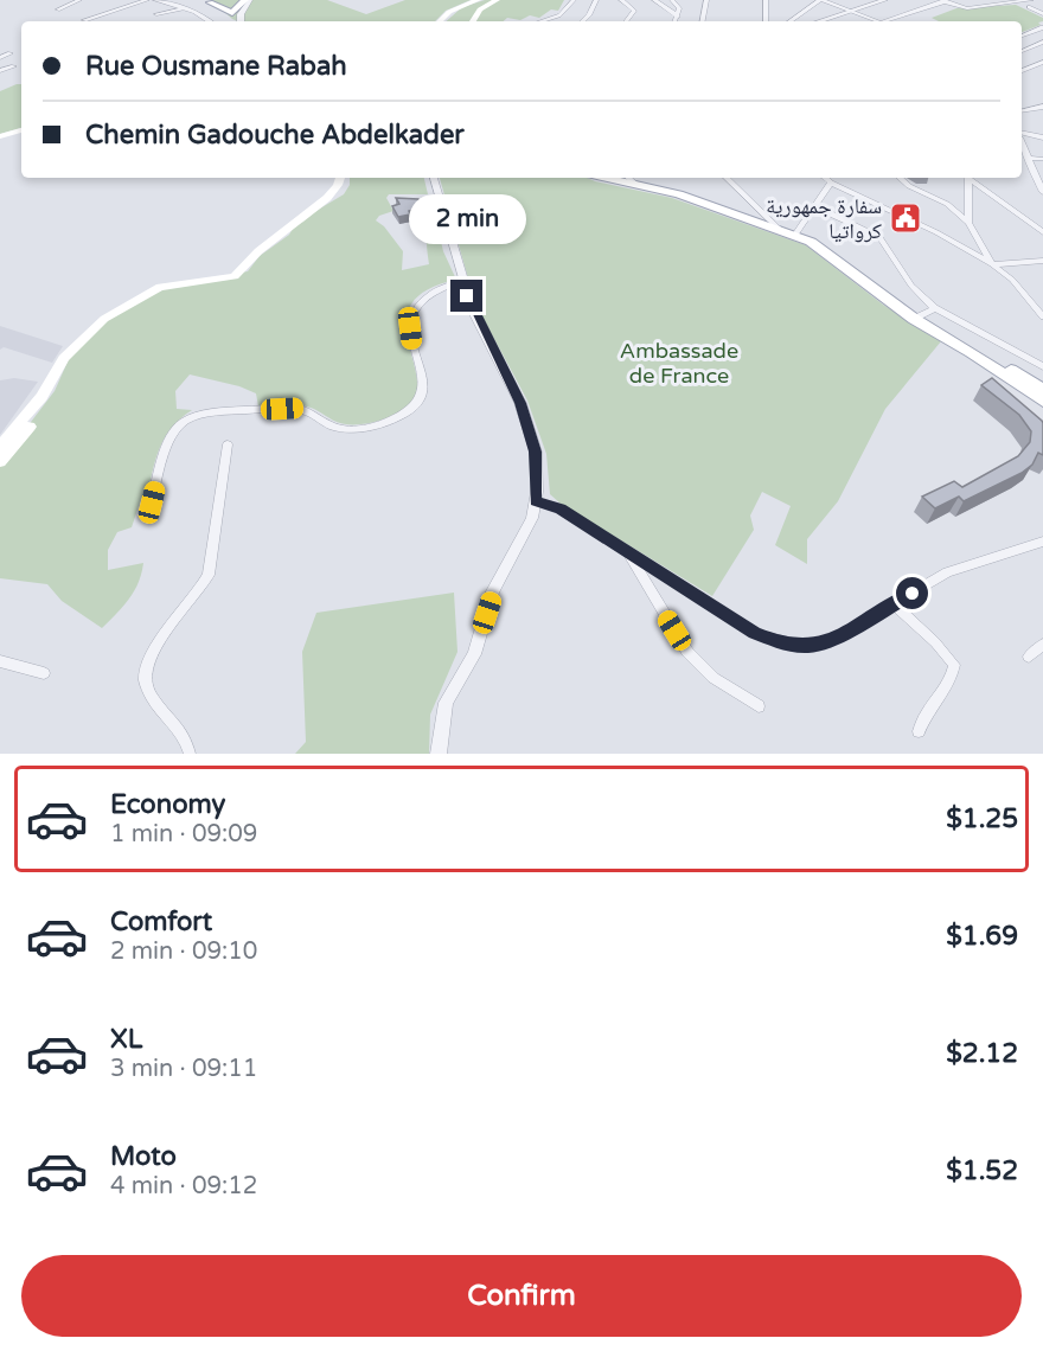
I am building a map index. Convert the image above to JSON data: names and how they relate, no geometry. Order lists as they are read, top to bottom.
{
  "parks": ["Ambassade de France"],
  "places": {
    "public building": ["سفارة جمهورية كرواتيا"]
  },
  "page": {
    "banner": ["Rue Ousmane Rabah", "Chemin Gadouche Abdelkader"],
    "bubble": "2 min",
    "list": [
      {
        "name": "Economy",
        "note": "1 min · 09:09",
        "value": "$1.25"
      },
      {
        "name": "Comfort",
        "note": "2 min · 09:10",
        "value": "$1.69"
      },
      {
        "name": "XL",
        "note": "3 min · 09:11",
        "value": "$2.12"
      },
      {
        "name": "Moto",
        "note": "4 min · 09:12",
        "value": "$1.52"
      }
    ],
    "buttons": "Confirm"
  }
}
